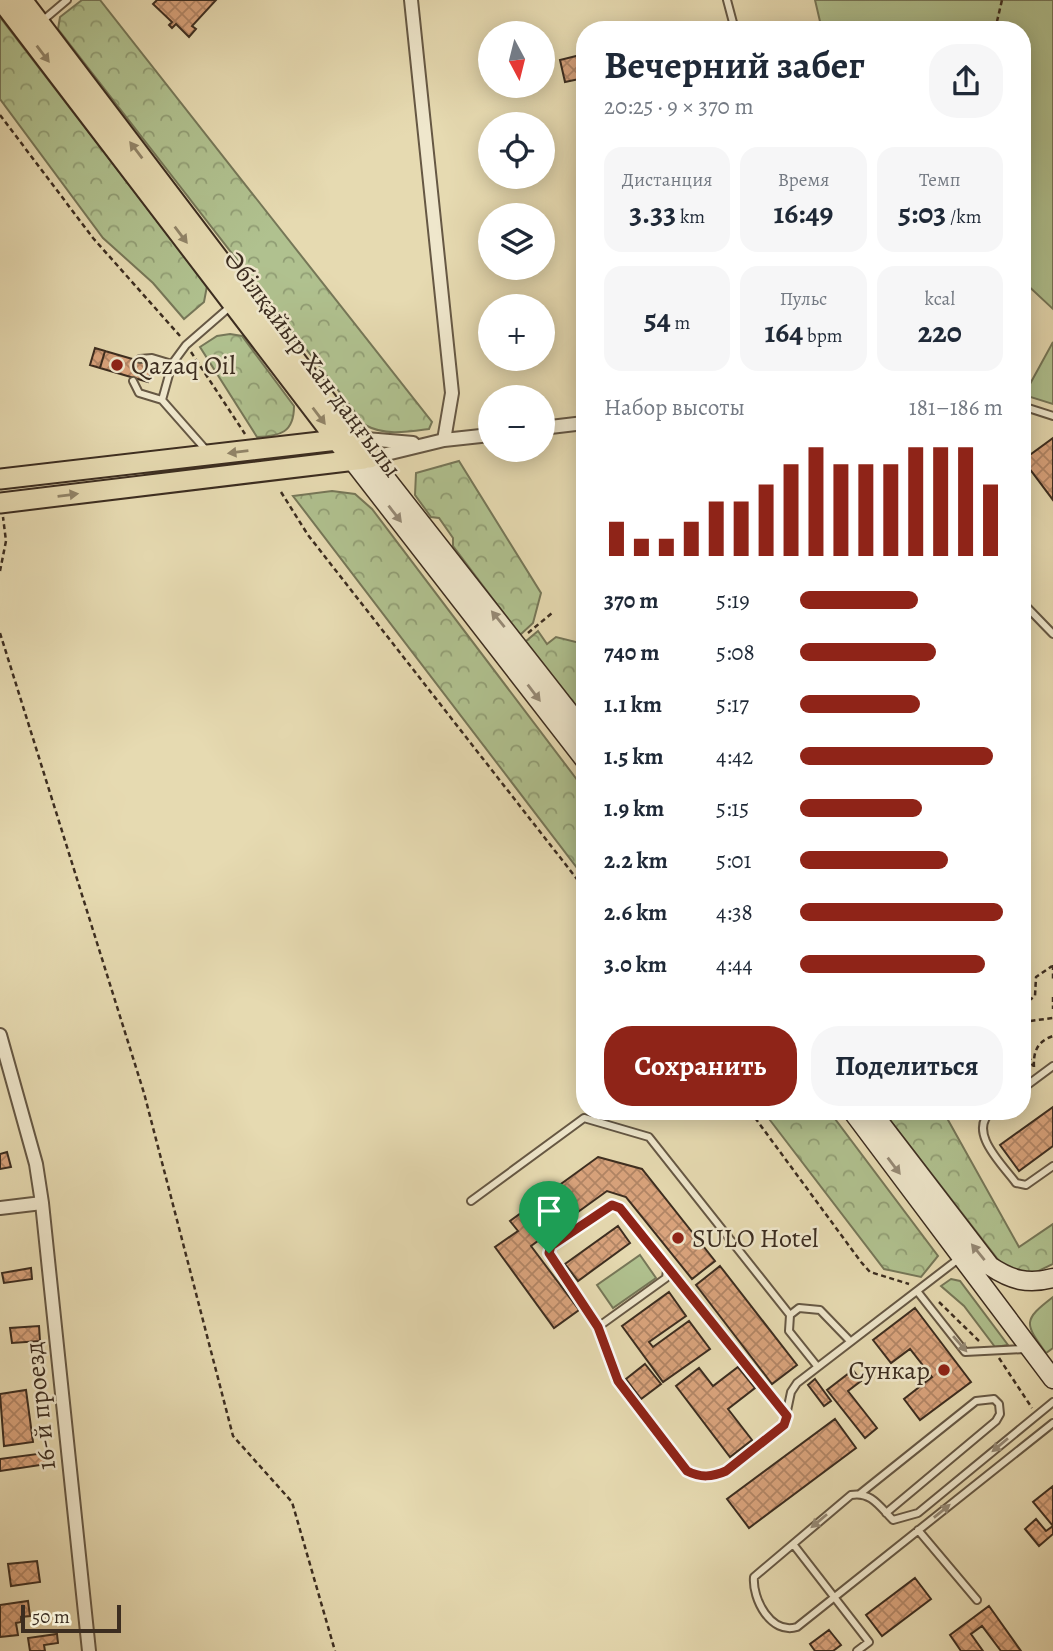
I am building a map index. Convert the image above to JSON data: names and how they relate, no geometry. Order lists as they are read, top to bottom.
{
  "streets": {
    "main road": ["Әбілқайыр Хан даңғылы"],
    "street": ["16-й проезд"]
  },
  "places": ["Qazaq Oil", "SULO Hotel", "Сункар"],
  "scale_bar": "50 m",
  "north": "bottom",
  "page": {
    "map_buttons": ["+", "−"],
    "heading": ["Вечерний забег", "20:25 · 9 × 370 m"],
    "stats": [
      ["Дистанция", "3.33 km"],
      ["Время", "16:49"],
      ["Темп", "5:03 /km"],
      ["54 m"],
      ["Пульс", "164 bpm"],
      ["kcal", "220"]
    ],
    "chart": ["Набор высоты", "181–186 m"],
    "list": [
      {
        "name": "370 m",
        "note": "5:19"
      },
      {
        "name": "740 m",
        "note": "5:08"
      },
      {
        "name": "1.1 km",
        "note": "5:17"
      },
      {
        "name": "1.5 km",
        "note": "4:42"
      },
      {
        "name": "1.9 km",
        "note": "5:15"
      },
      {
        "name": "2.2 km",
        "note": "5:01"
      },
      {
        "name": "2.6 km",
        "note": "4:38"
      },
      {
        "name": "3.0 km",
        "note": "4:44"
      }
    ],
    "buttons": ["Сохранить", "Поделиться"],
    "scale": "50 m"
  }
}
